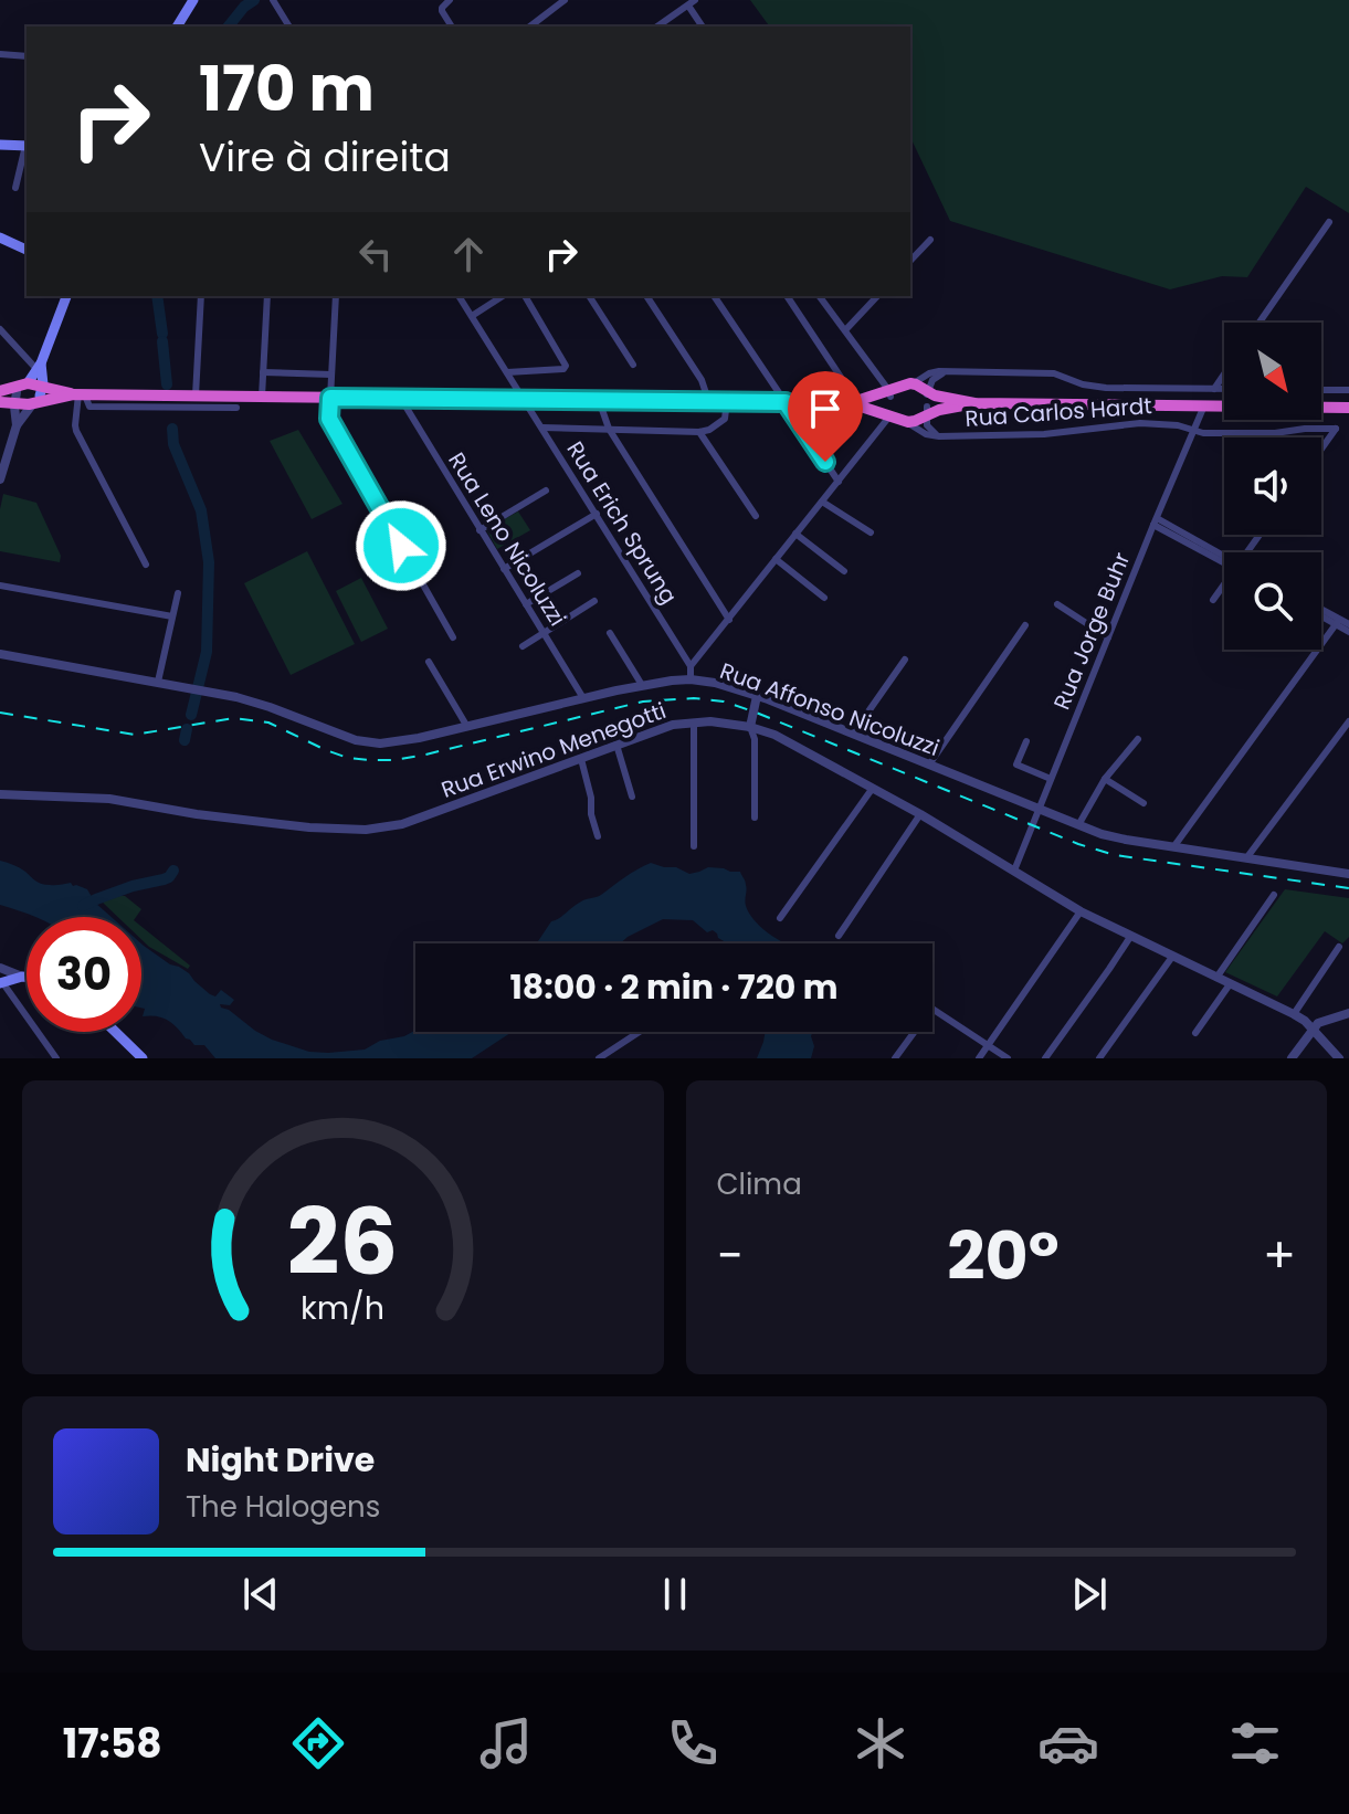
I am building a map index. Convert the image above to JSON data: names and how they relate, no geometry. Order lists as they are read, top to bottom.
{
  "streets": {
    "street": [
      "Rua Carlos Hardt",
      "Rua Erich Sprung",
      "Rua Leno Nicoluzzi",
      "Rua Jorge Buhr",
      "Rua Affonso Nicoluzzi",
      "Rua Erwino Menegotti"
    ]
  },
  "crossings": [
    ["Rua Carlos Hardt", "Rua Jorge Buhr"],
    ["Rua Leno Nicoluzzi", "Rua Affonso Nicoluzzi"],
    ["Rua Jorge Buhr", "Rua Affonso Nicoluzzi"],
    ["Rua Jorge Buhr", "Rua Erwino Menegotti"]
  ],
  "north": "bottom right",
  "page": {
    "turn": ["170 m", "Vire à direita"],
    "limit": "30",
    "trip": "18:00 · 2 min · 720 m",
    "tile": "Clima",
    "heat": ["−", "20°", "+"],
    "song": ["Night Drive", "The Halogens"],
    "tabs": "17:58",
    "gauge": ["26", "km/h"]
  }
}
